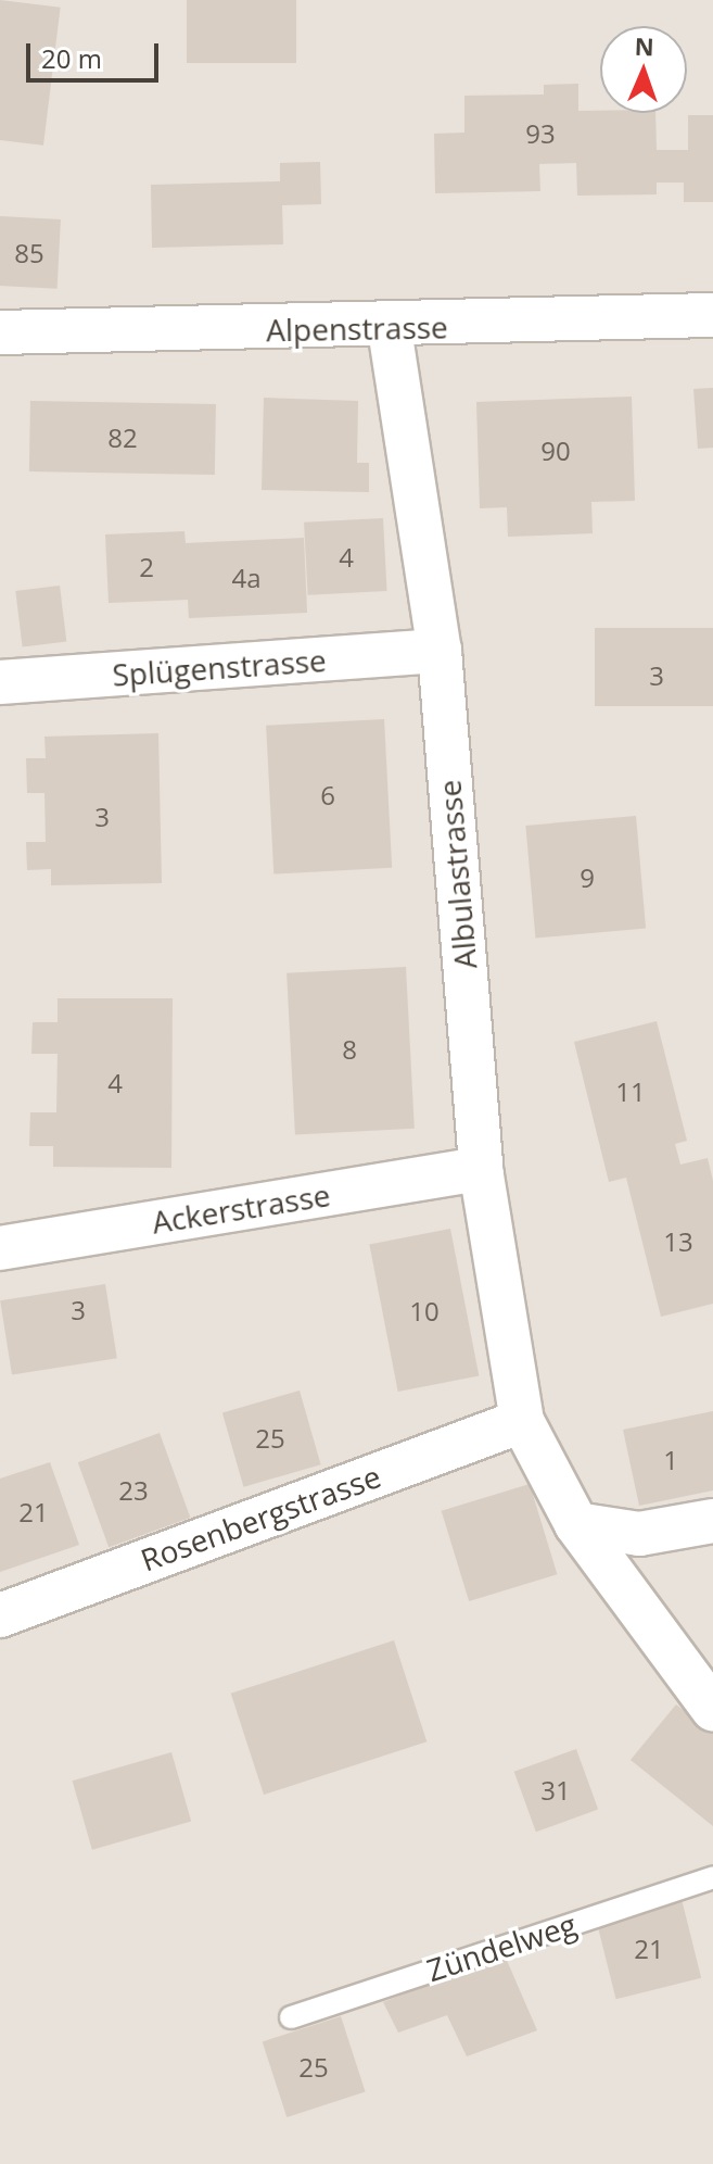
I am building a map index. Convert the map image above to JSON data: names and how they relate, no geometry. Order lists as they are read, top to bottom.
{
  "streets": {
    "street": [
      "Alpenstrasse",
      "Splügenstrasse",
      "Albulastrasse",
      "Ackerstrasse",
      "Rosenbergstrasse"
    ],
    "lane": ["Zündelweg"]
  },
  "crossings": [
    ["Alpenstrasse", "Albulastrasse"],
    ["Splügenstrasse", "Albulastrasse"],
    ["Albulastrasse", "Ackerstrasse"],
    ["Albulastrasse", "Rosenbergstrasse"]
  ],
  "house_numbers": [
    "93",
    "85",
    "82",
    "90",
    "4",
    "2",
    "4a",
    "3",
    "6",
    "3",
    "9",
    "8",
    "4",
    "11",
    "13",
    "3",
    "10",
    "25",
    "1",
    "23",
    "21",
    "31",
    "21",
    "25"
  ],
  "scale_bar": "20 m",
  "north": "top"
}
